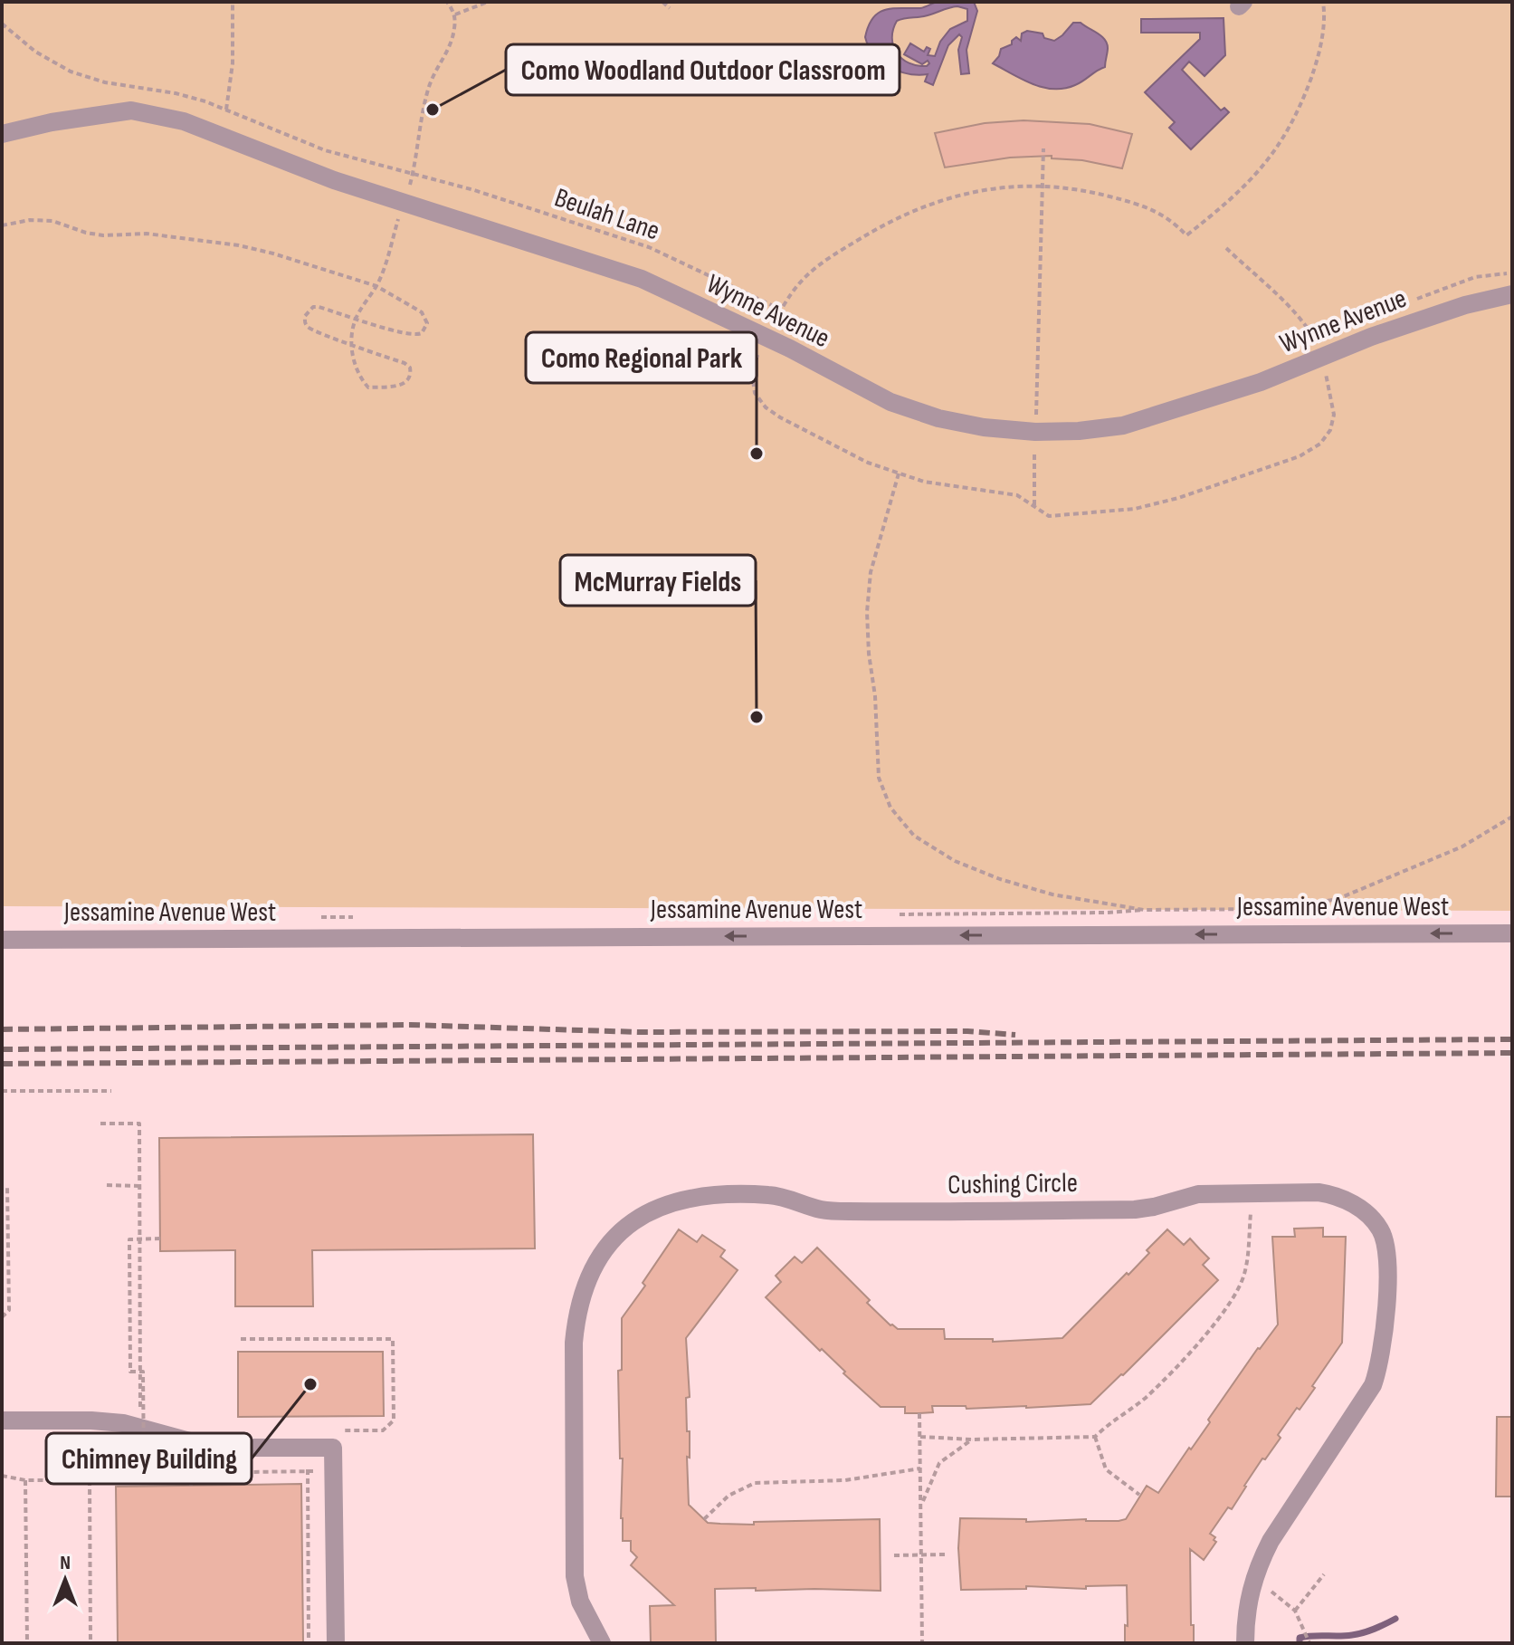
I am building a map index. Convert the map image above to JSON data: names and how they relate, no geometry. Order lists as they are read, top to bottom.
{
  "streets": {
    "street": ["Wynne Avenue", "Jessamine Avenue West", "Cushing Circle"],
    "path": ["Beulah Lane"]
  },
  "one_way": ["Jessamine Avenue West"],
  "places": [
    "Como Woodland Outdoor Classroom",
    "Como Regional Park",
    "McMurray Fields",
    "Chimney Building"
  ],
  "north": "top"
}
